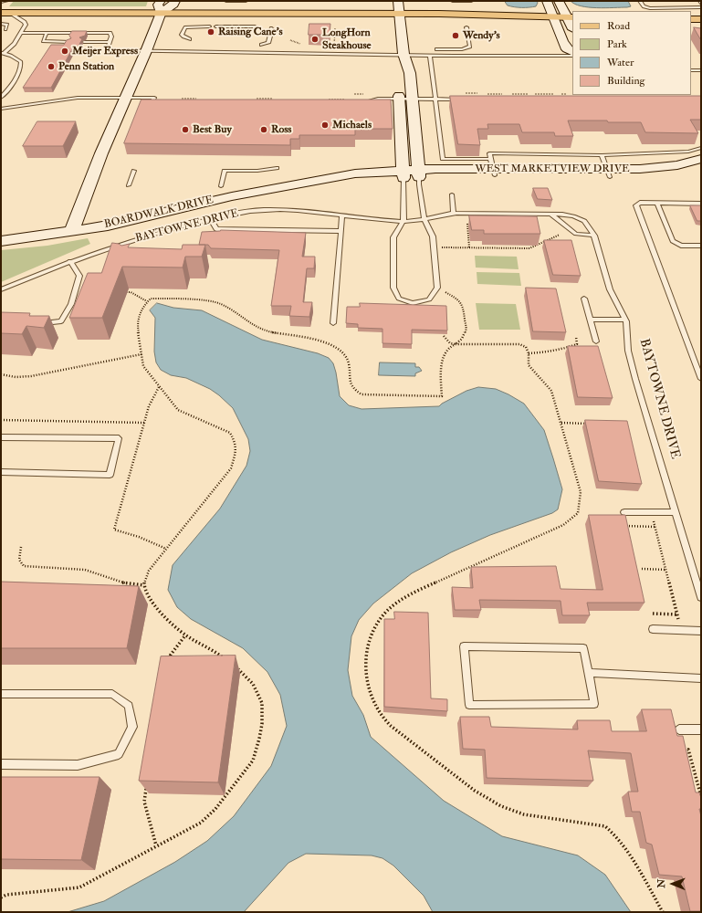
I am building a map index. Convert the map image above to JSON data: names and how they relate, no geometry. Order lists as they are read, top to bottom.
{
  "streets": {
    "street": ["WEST MARKETVIEW DRIVE", "BOARDWALK DRIVE"],
    "lane": ["BAYTOWNE DRIVE"]
  },
  "crossings": [
    ["WEST MARKETVIEW DRIVE", "BOARDWALK DRIVE"]
  ],
  "places": [
    "Raising Cane's",
    "Wendy's",
    "LongHorn Steakhouse",
    "Meijer Express",
    "Penn Station",
    "Michaels",
    "Best Buy",
    "Ross"
  ],
  "legend": [
    "Road",
    "Park",
    "Water",
    "Building"
  ],
  "north": "left"
}
